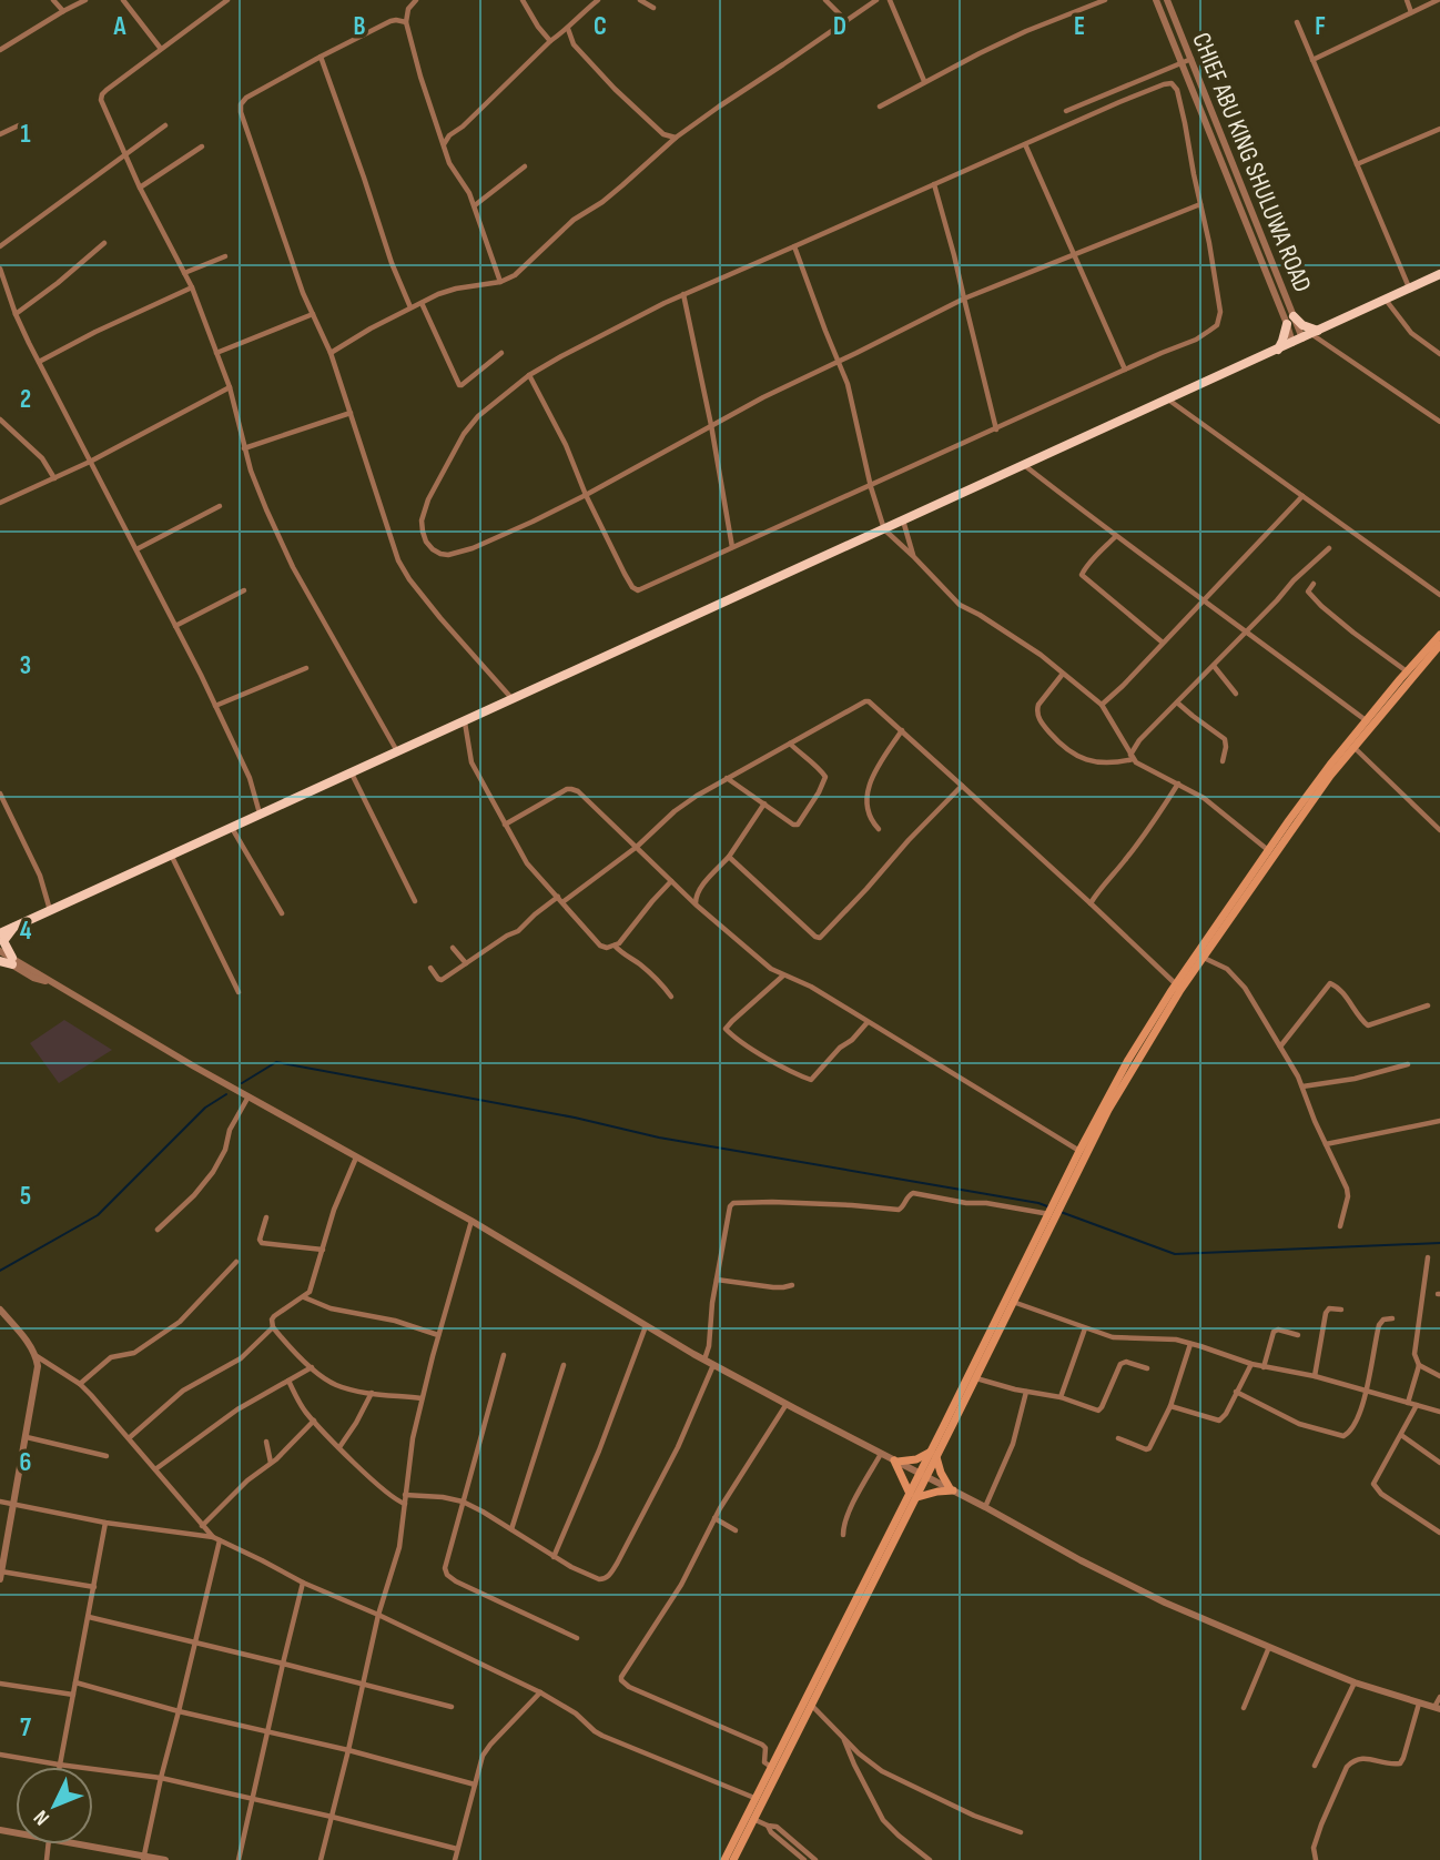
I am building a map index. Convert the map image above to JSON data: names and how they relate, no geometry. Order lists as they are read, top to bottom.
{
  "streets": {
    "street": ["CHIEF ABU KING SHULUWA ROAD"]
  },
  "north": "bottom left",
  "grid": {
    "columns": [
      "A",
      "B",
      "C",
      "D",
      "E",
      "F"
    ],
    "rows": [
      "1",
      "2",
      "3",
      "4",
      "5",
      "6",
      "7"
    ]
  }
}
